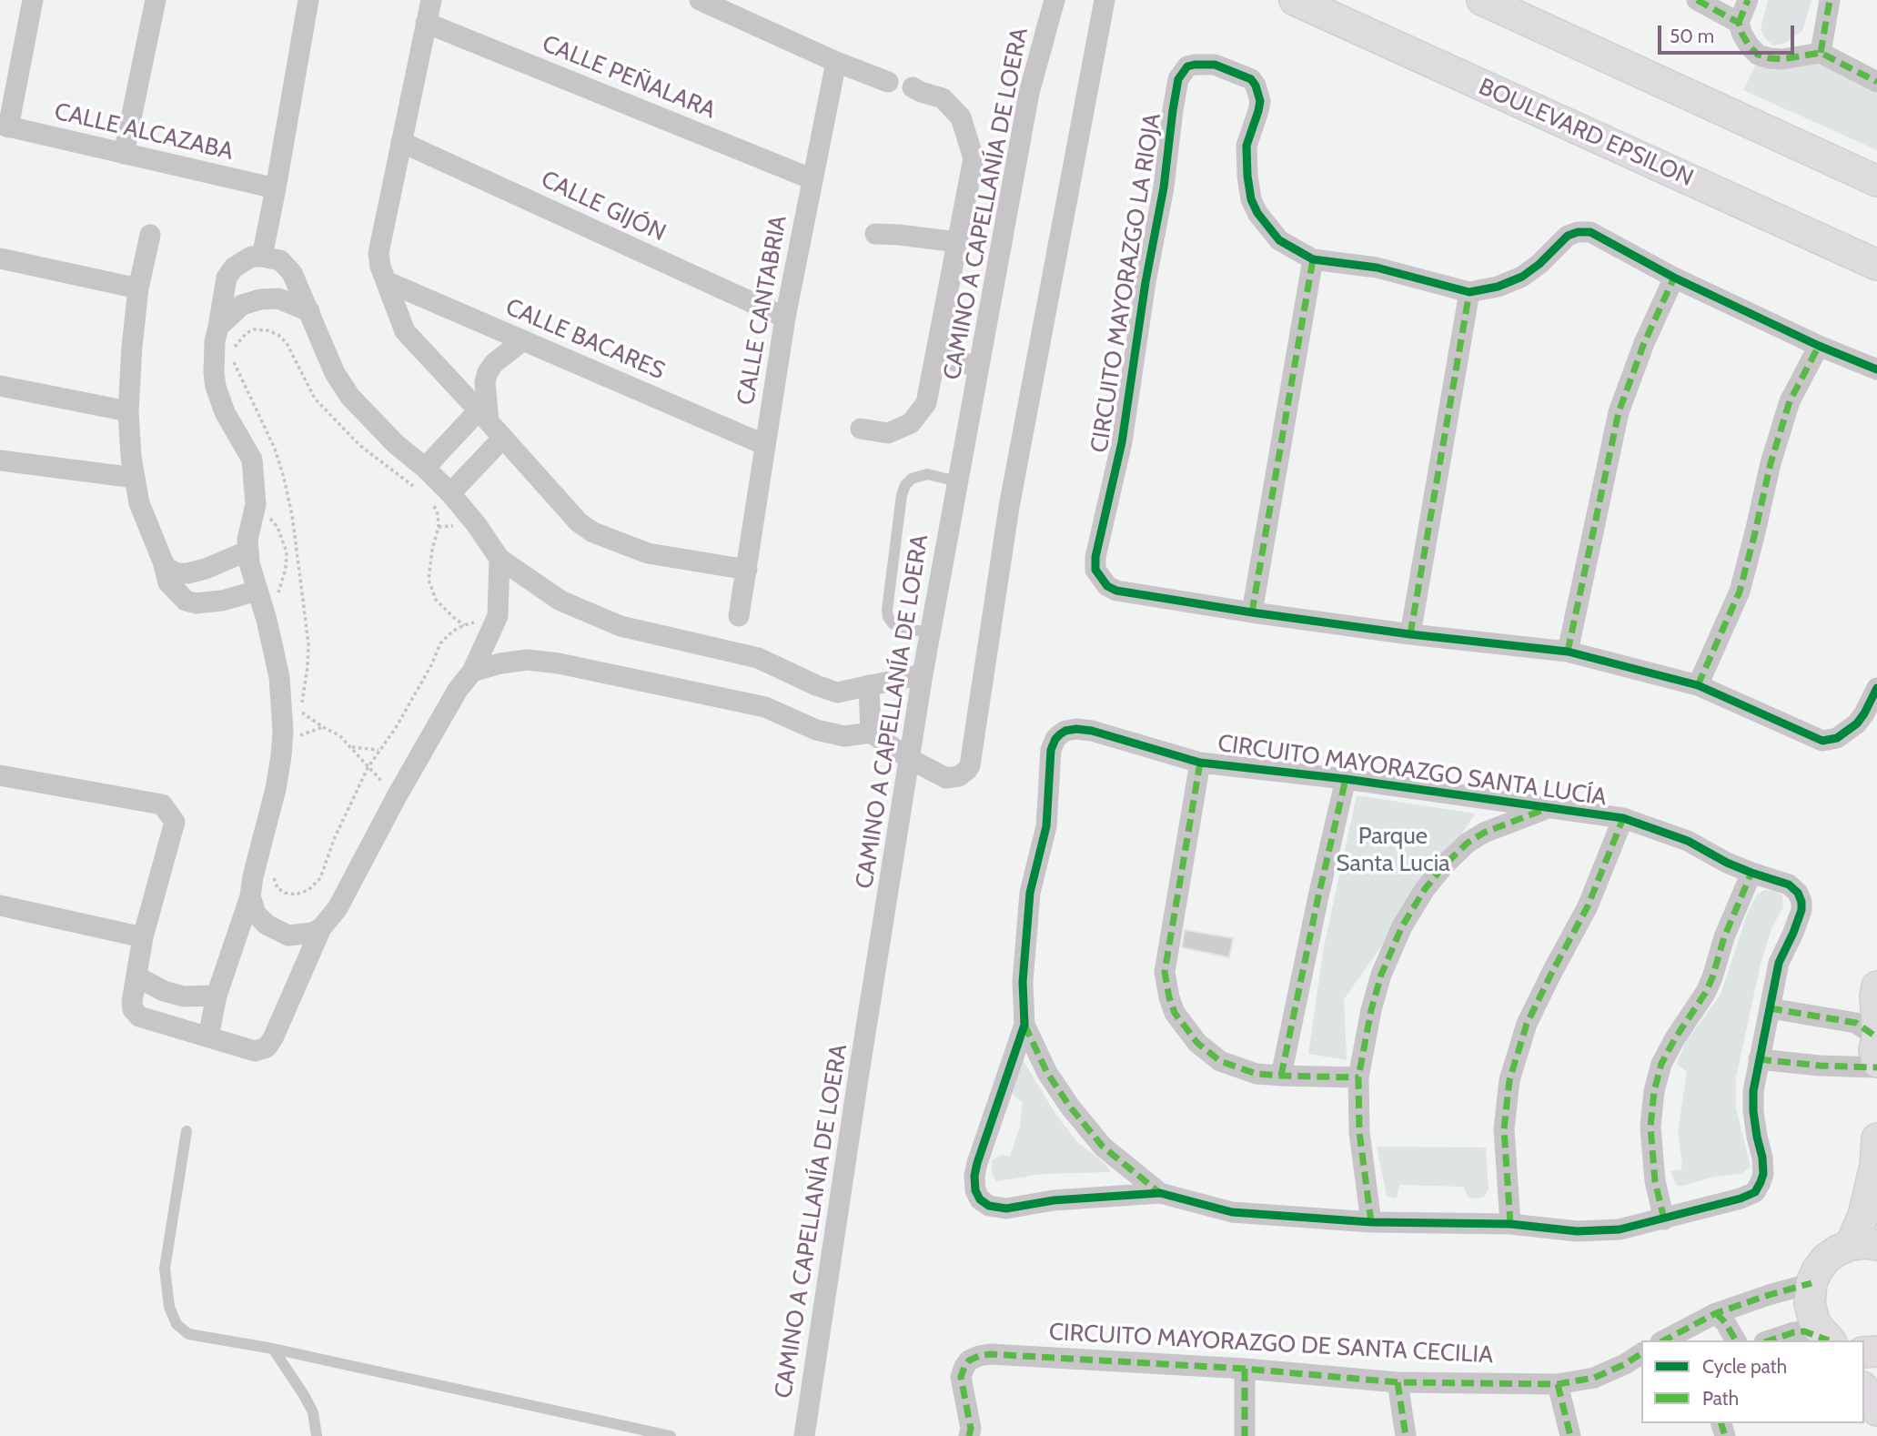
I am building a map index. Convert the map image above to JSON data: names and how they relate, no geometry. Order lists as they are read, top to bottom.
{
  "streets": {
    "street": [
      "CALLE PEÑALARA",
      "CALLE ALCAZABA",
      "BOULEVARD EPSILON",
      "CAMINO A CAPELLANÍA DE LOERA",
      "CALLE GIJÓN",
      "CIRCUITO MAYORAZGO LA RIOJA",
      "CALLE CANTABRIA",
      "CALLE BACARES",
      "CIRCUITO MAYORAZGO SANTA LUCÍA",
      "CIRCUITO MAYORAZGO DE SANTA CECILIA"
    ]
  },
  "crossings": [
    ["CALLE PEÑALARA", "CALLE CANTABRIA"],
    ["CALLE GIJÓN", "CALLE CANTABRIA"],
    ["CALLE CANTABRIA", "CALLE BACARES"]
  ],
  "parks": ["Parque Santa Lucia"],
  "legend": ["Cycle path", "Path"],
  "scale_bar": "50 m"
}
